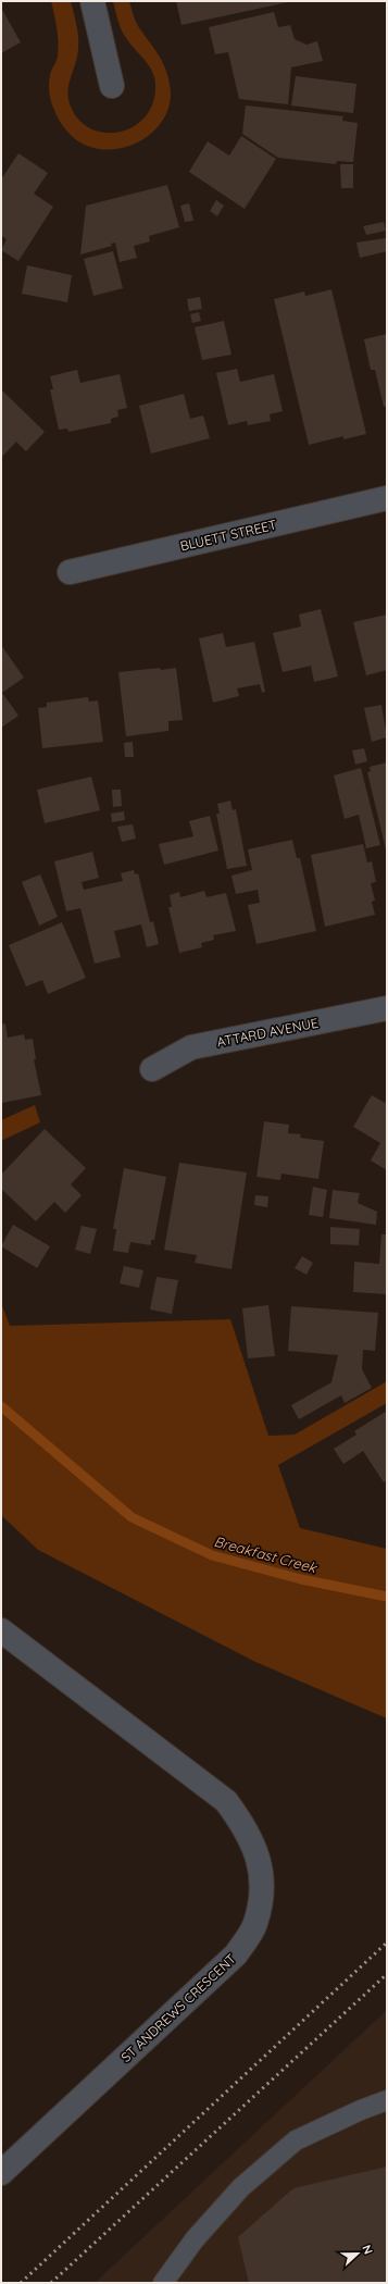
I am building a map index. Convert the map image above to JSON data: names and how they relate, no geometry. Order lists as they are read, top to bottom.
{
  "streets": {
    "street": ["BLUETT STREET", "ATTARD AVENUE", "ST ANDREWS CRESCENT"]
  },
  "water": ["Breakfast Creek"],
  "north": "right"
}
